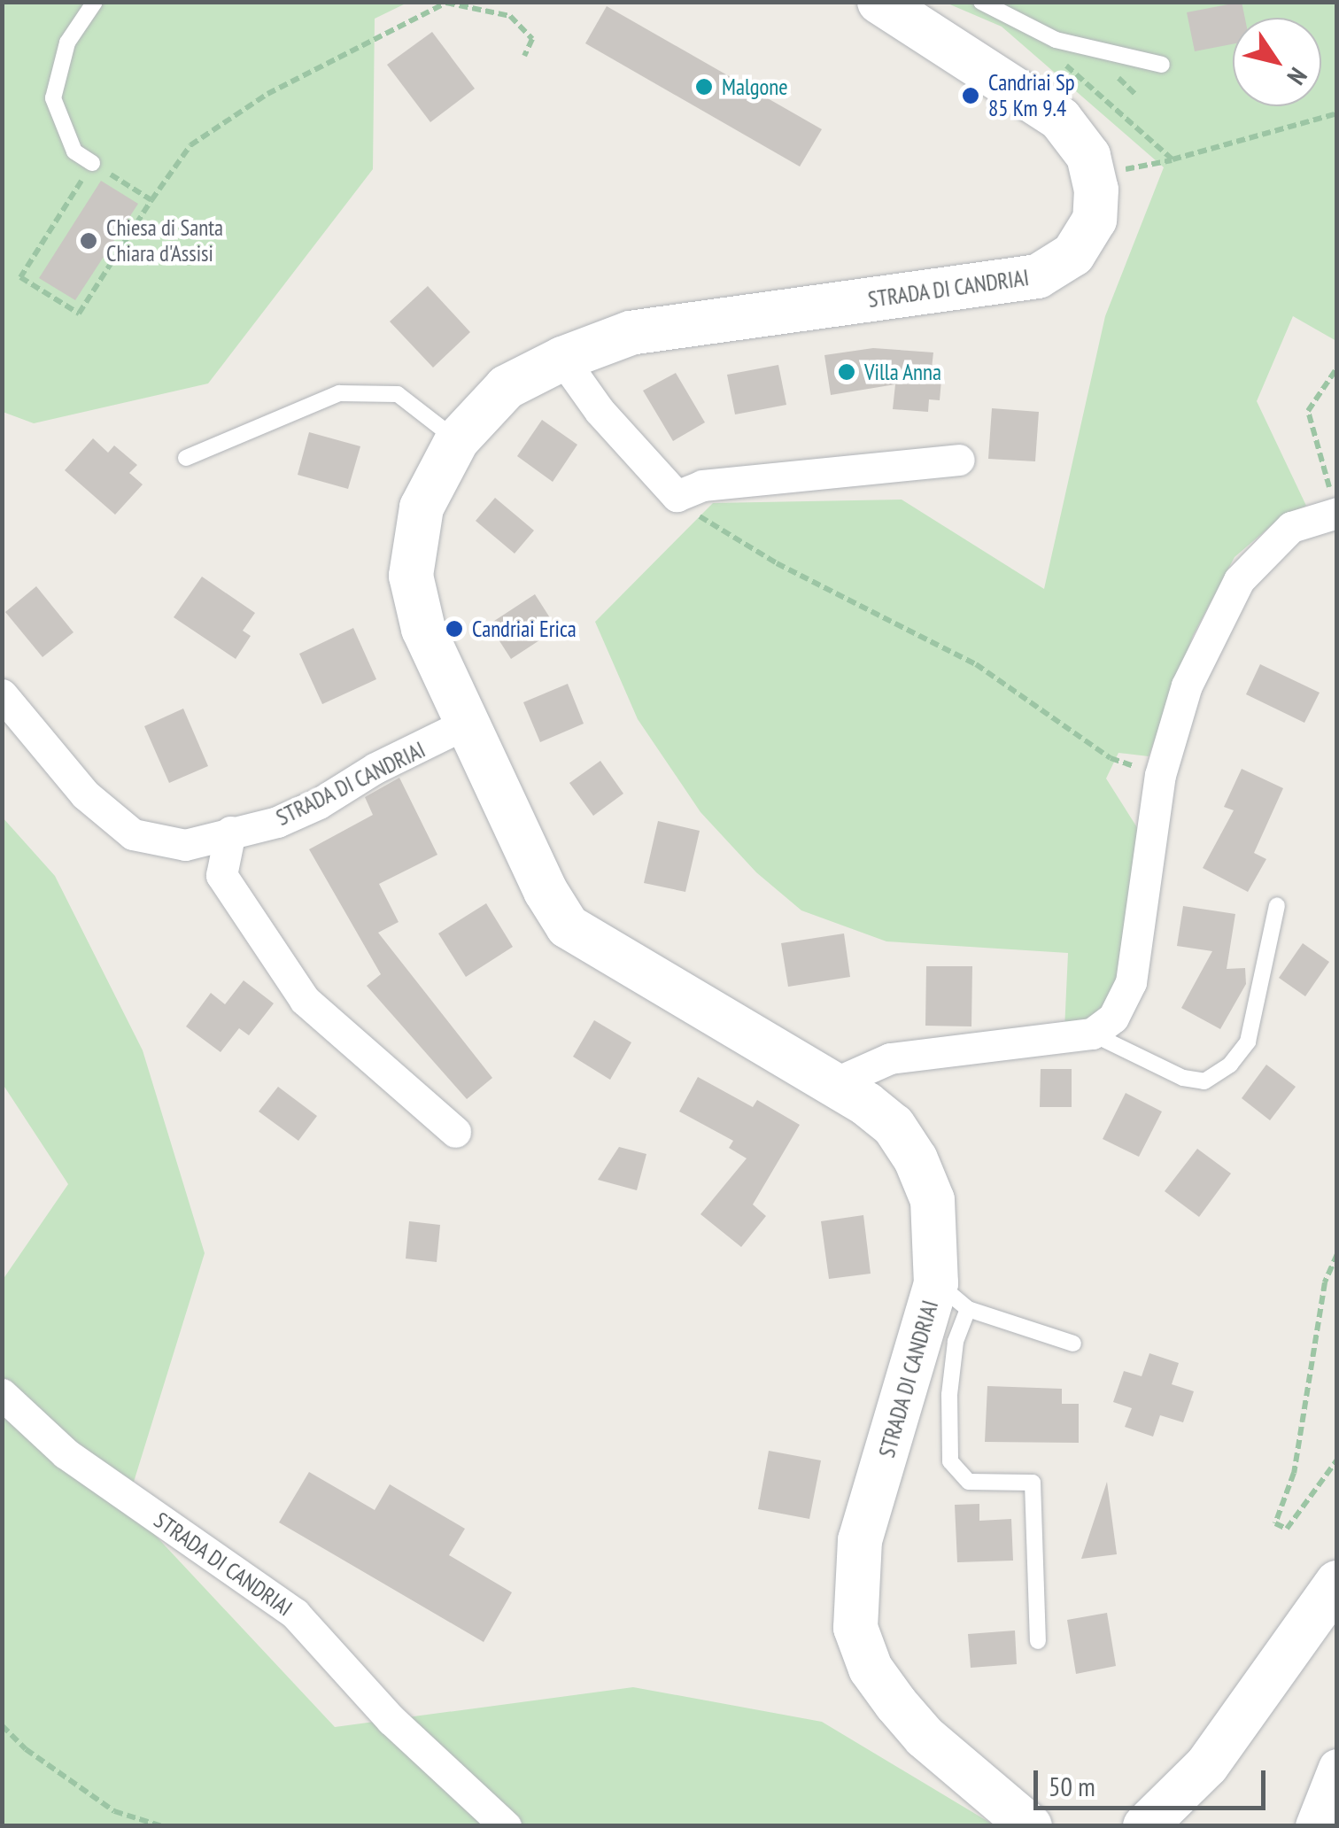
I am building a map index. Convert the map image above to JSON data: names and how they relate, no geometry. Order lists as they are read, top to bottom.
{
  "streets": {
    "main road": ["STRADA DI CANDRIAI"]
  },
  "places": [
    "Malgone",
    "Candriai Sp 85 Km 9.4",
    "Chiesa di Santa Chiara d'Assisi",
    "Villa Anna",
    "Candriai Erica"
  ],
  "scale_bar": "50 m",
  "north": "bottom right"
}
